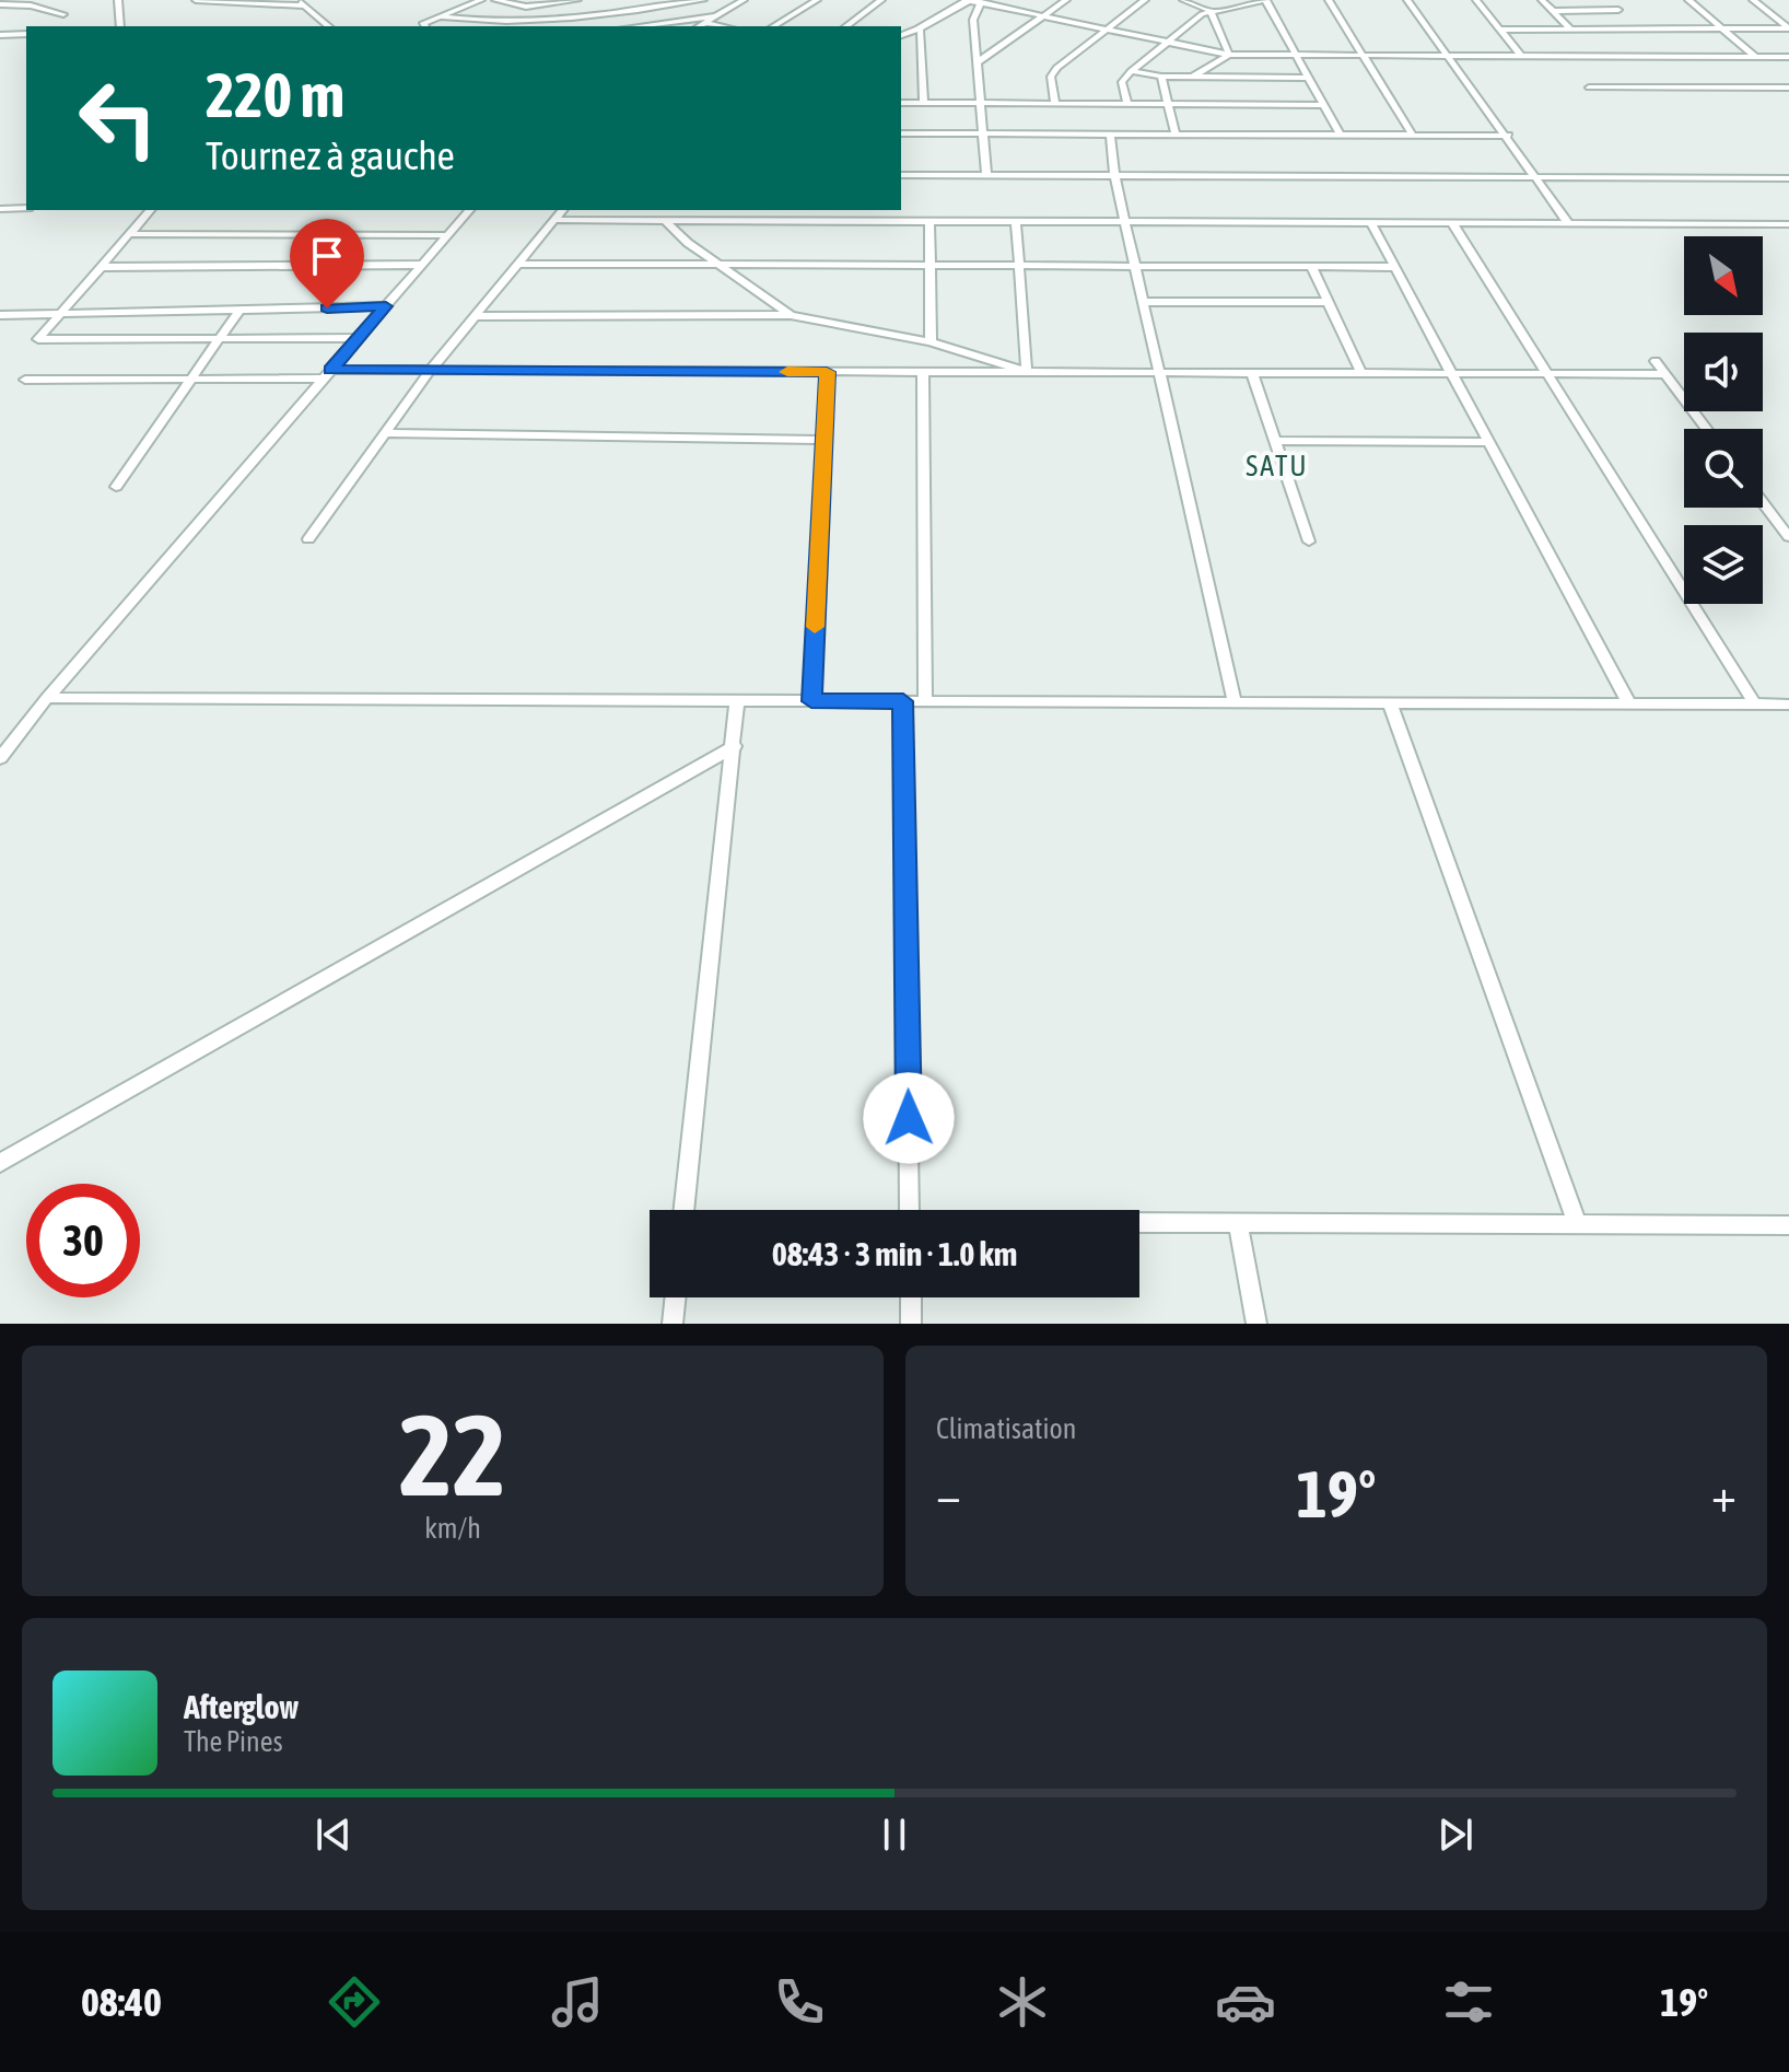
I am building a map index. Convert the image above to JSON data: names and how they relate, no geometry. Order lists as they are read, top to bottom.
{
  "districts": ["SATU"],
  "north": "bottom right",
  "page": {
    "turn": ["220 m", "Tournez à gauche"],
    "limit": "30",
    "trip": "08:43 · 3 min · 1.0 km",
    "tile": [
      ["22", "km/h"],
      "Climatisation"
    ],
    "heat": ["−", "19°", "+"],
    "song": ["Afterglow", "The Pines"],
    "tabs": ["08:40", "19°"]
  }
}
